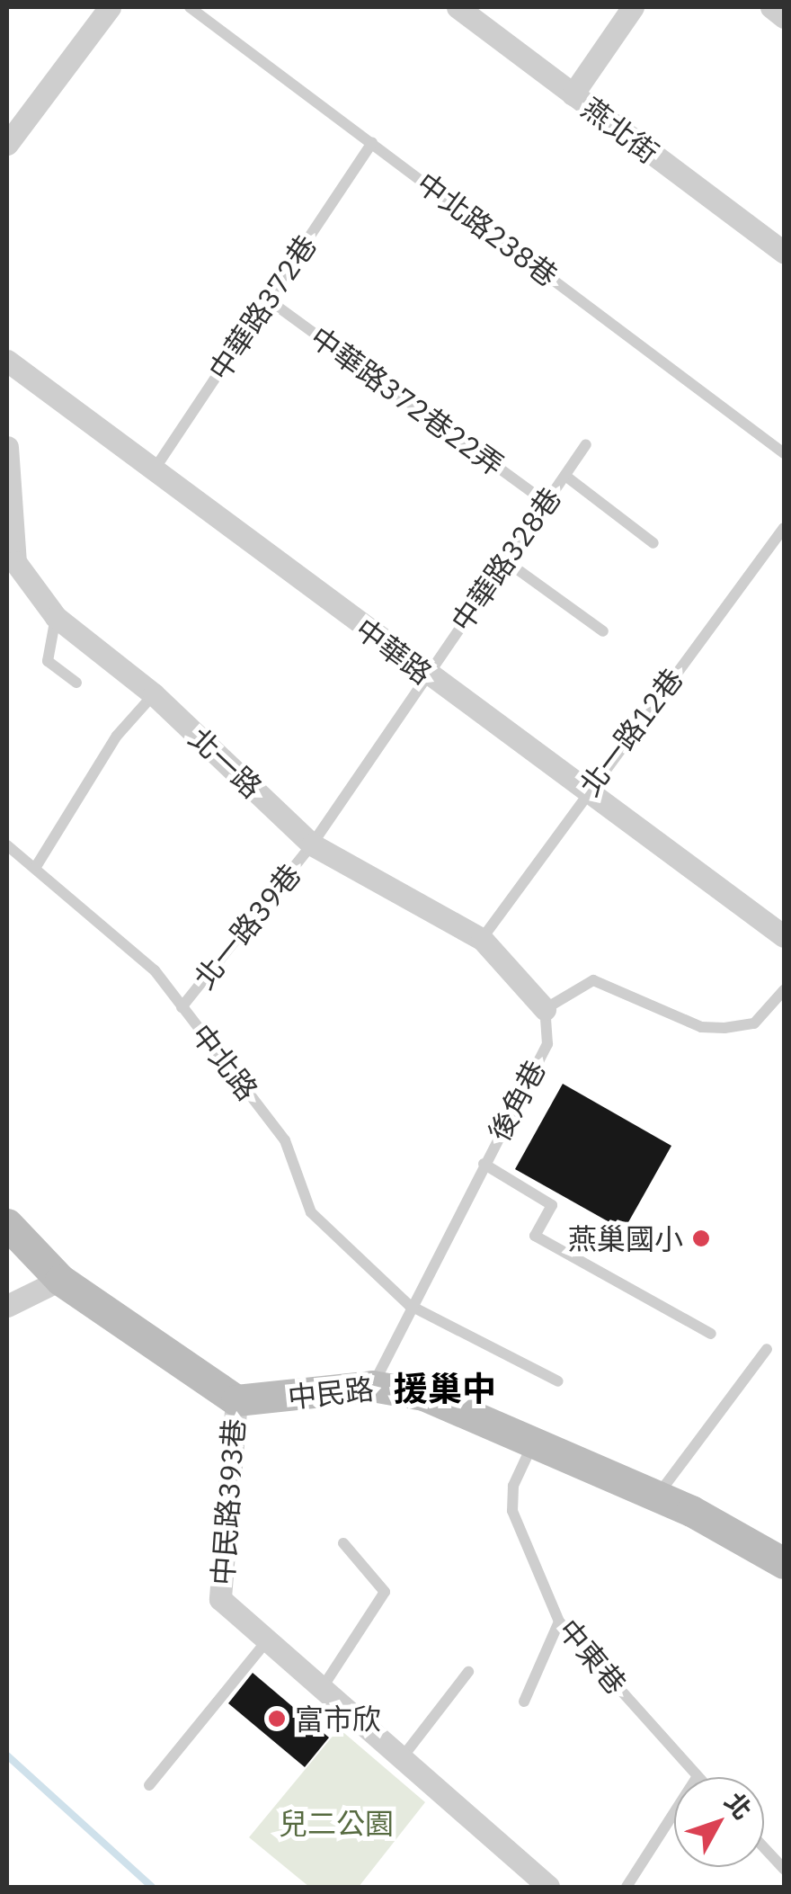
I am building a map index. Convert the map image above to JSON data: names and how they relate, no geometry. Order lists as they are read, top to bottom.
{
  "streets": {
    "street": [
      "燕北街",
      "中華路",
      "北一路",
      "中民路",
      "中民路393巷"
    ],
    "lane": [
      "中北路238巷",
      "中華路372巷",
      "中華路372巷22弄",
      "中華路328巷",
      "北一路12巷",
      "北一路39巷",
      "中北路",
      "後角巷",
      "中東巷"
    ]
  },
  "crossings": [
    ["中北路238巷", "中華路372巷"],
    ["中華路372巷", "中華路372巷22弄"],
    ["中華路372巷", "中華路"],
    ["中華路372巷22弄", "中華路328巷"],
    ["中華路328巷", "中華路"],
    ["中華路328巷", "北一路"],
    ["中華路328巷", "北一路39巷"],
    ["中華路", "北一路12巷"],
    ["北一路12巷", "北一路"],
    ["北一路", "北一路39巷"],
    ["北一路", "後角巷"],
    ["北一路39巷", "中北路"],
    ["中北路", "後角巷"],
    ["後角巷", "中民路"],
    ["中民路", "中民路393巷"],
    ["中民路", "中東巷"]
  ],
  "districts": ["援巢中"],
  "parks": ["兒二公園"],
  "places": ["燕巢國小", "富市欣"],
  "north": "top right"
}
